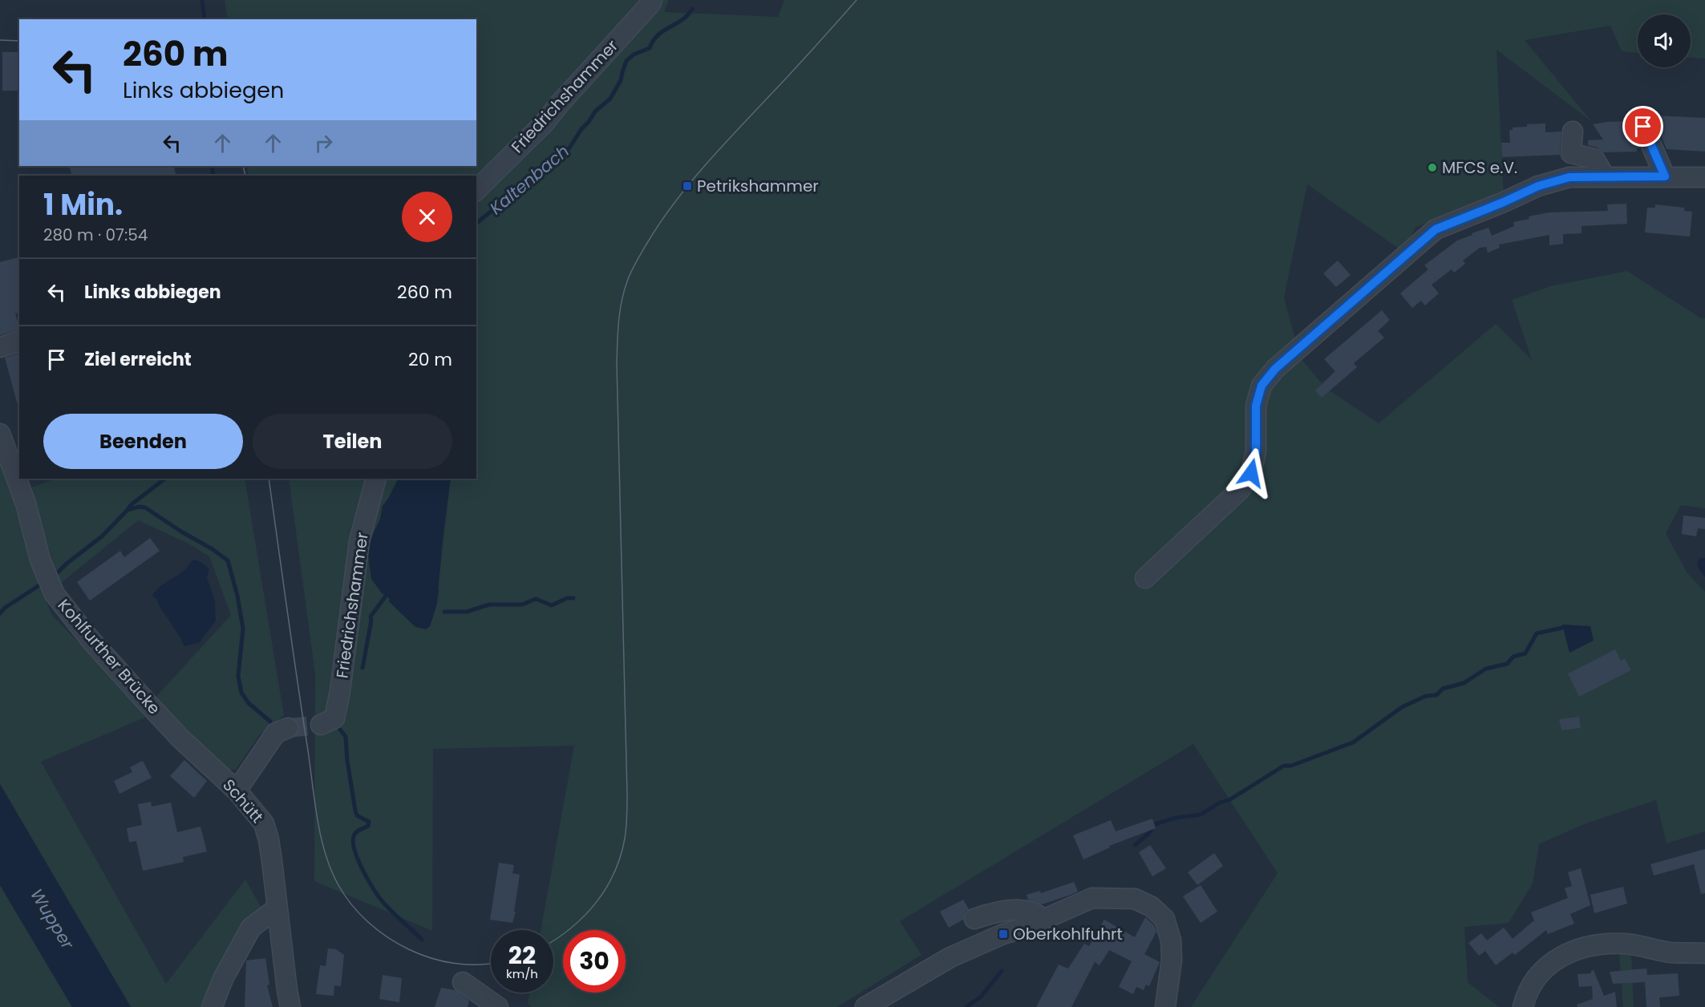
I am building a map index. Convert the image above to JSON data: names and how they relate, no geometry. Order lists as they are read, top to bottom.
{
  "streets": {
    "street": ["Friedrichshammer", "Kohlfurther Brücke", "Schütt"]
  },
  "crossings": [
    ["Kohlfurther Brücke", "Schütt"]
  ],
  "water": ["Kaltenbach", "Wupper"],
  "places": {
    "other": ["MFCS e.V."],
    "transit": ["Petrikshammer", "Oberkohlfuhrt"]
  },
  "page": {
    "turn": ["260 m", "Links abbiegen"],
    "heading": ["1 Min.", "280 m · 07:54"],
    "list": [
      {
        "name": "Links abbiegen",
        "value": "260 m"
      },
      {
        "name": "Ziel erreicht",
        "value": "20 m"
      }
    ],
    "buttons": ["Beenden", "Teilen"],
    "speed": "22 km/h",
    "limit": "30"
  }
}
